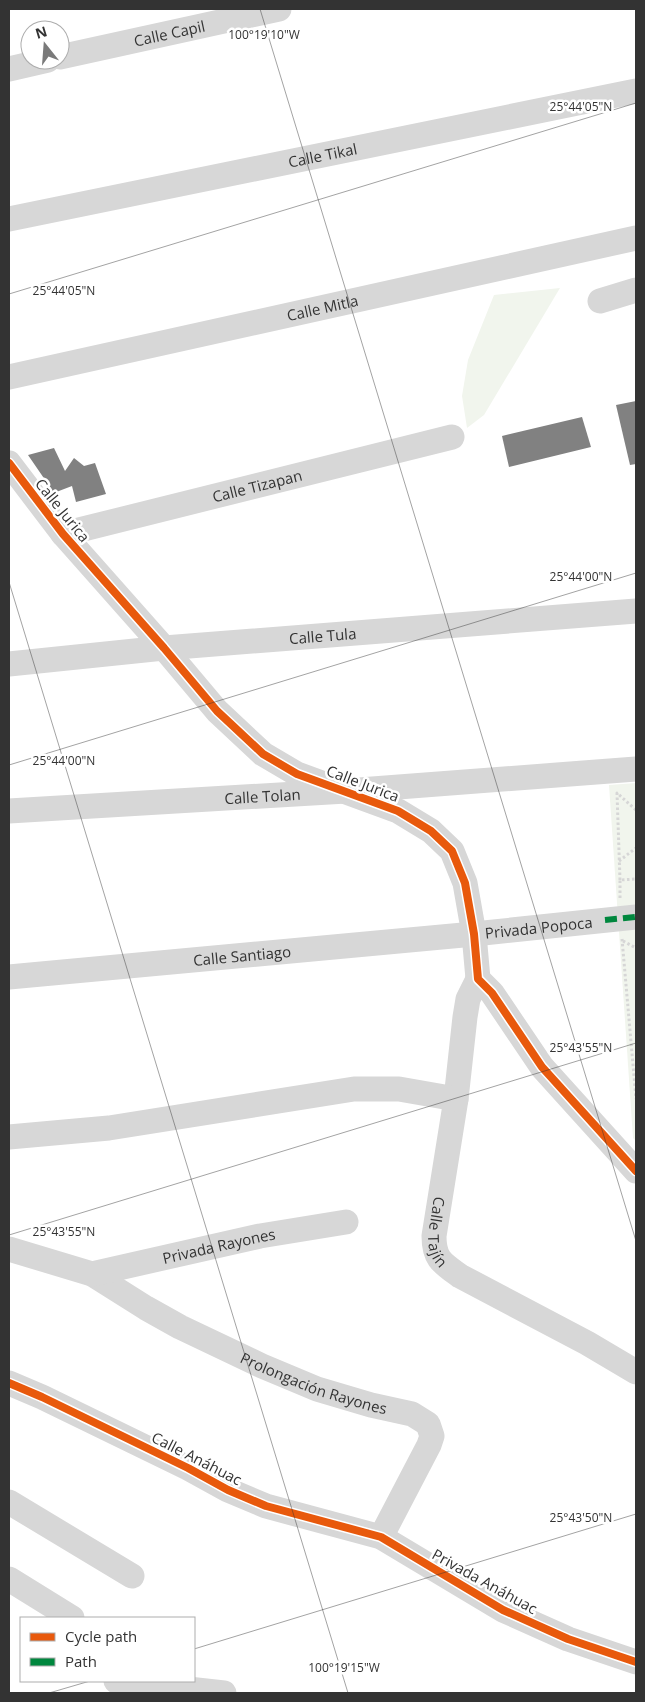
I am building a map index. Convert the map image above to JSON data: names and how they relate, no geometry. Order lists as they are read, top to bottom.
{
  "streets": {
    "street": [
      "Calle Capil",
      "Calle Tikal",
      "Calle Mitla",
      "Calle Tizapan",
      "Calle Jurica",
      "Calle Tula",
      "Calle Tolan",
      "Privada Popoca",
      "Calle Santiago",
      "Calle Tajín",
      "Privada Rayones",
      "Prolongación Rayones",
      "Calle Anáhuac",
      "Privada Anáhuac"
    ]
  },
  "crossings": [
    ["Calle Tizapan", "Calle Jurica"],
    ["Calle Jurica", "Calle Tula"],
    ["Calle Jurica", "Calle Tolan"],
    ["Calle Jurica", "Privada Popoca"],
    ["Calle Jurica", "Calle Santiago"],
    ["Calle Jurica", "Calle Tajín"],
    ["Privada Popoca", "Calle Santiago"],
    ["Privada Rayones", "Prolongación Rayones"],
    ["Prolongación Rayones", "Calle Anáhuac"],
    ["Prolongación Rayones", "Privada Anáhuac"],
    ["Calle Anáhuac", "Privada Anáhuac"]
  ],
  "legend": ["Cycle path", "Path"],
  "north": "top",
  "coordinates": [
    "100°19'10\"W",
    "25°44'05\"N",
    "25°44'00\"N",
    "25°43'55\"N",
    "25°43'50\"N",
    "100°19'15\"W"
  ]
}
